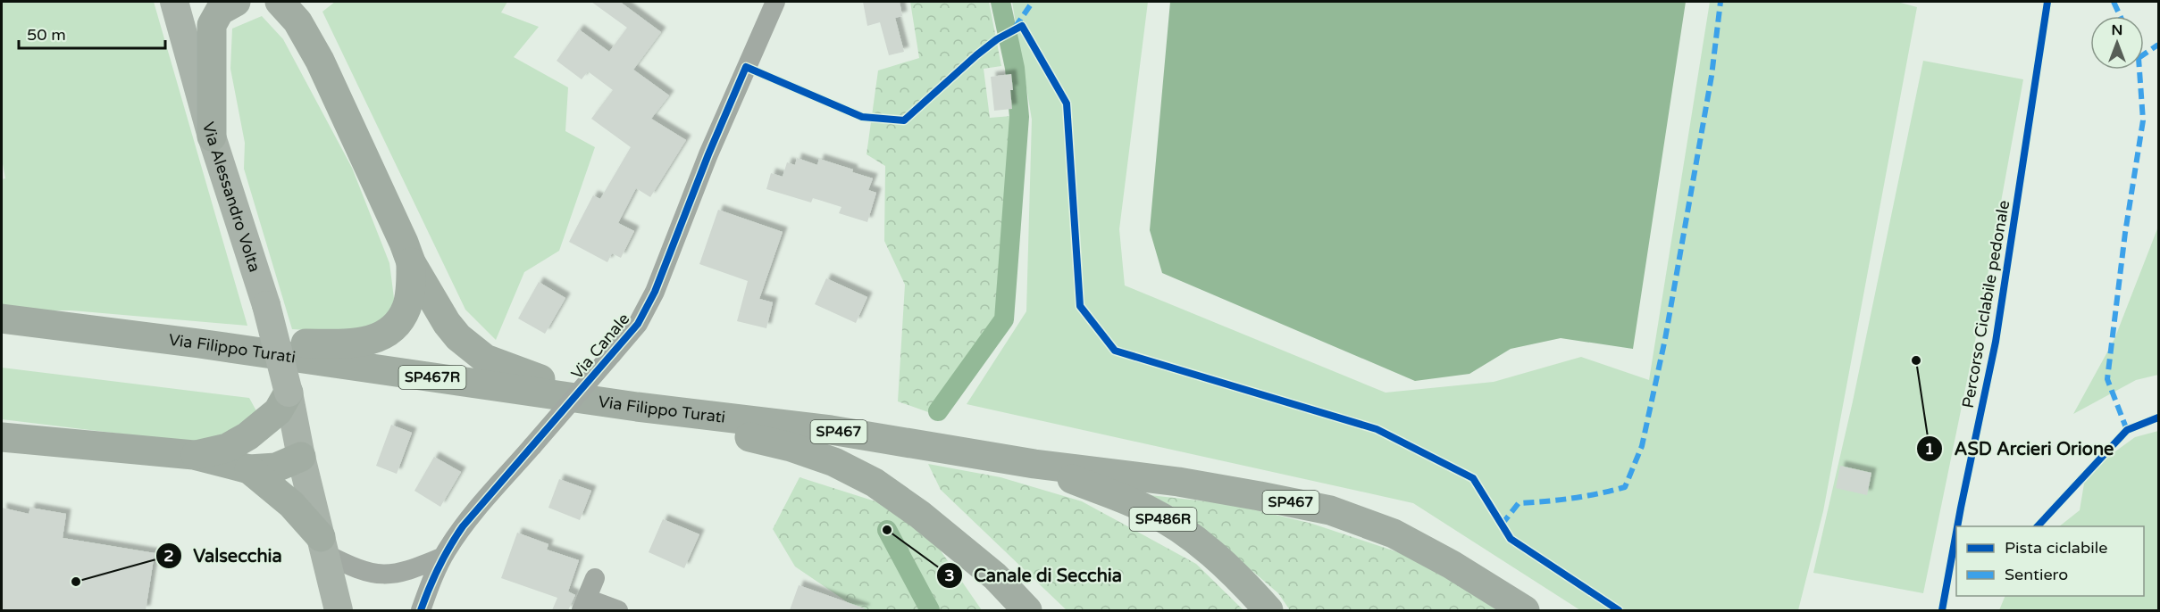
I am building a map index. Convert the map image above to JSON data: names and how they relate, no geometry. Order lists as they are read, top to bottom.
{
  "streets": {
    "main road": [
      "Via Alessandro Volta",
      "Via Filippo Turati",
      "SP467R",
      "SP467",
      "SP486R"
    ],
    "street": ["Via Canale"],
    "cycle path": ["Percorso Ciclabile pedonale"]
  },
  "crossings": [
    ["Via Filippo Turati", "SP467"],
    ["Via Filippo Turati", "SP486R"],
    ["SP467", "SP486R"]
  ],
  "places": ["ASD Arcieri Orione", "Canale di Secchia", "Valsecchia"],
  "legend": ["Pista ciclabile", "Sentiero"],
  "scale_bar": "50 m",
  "north": "top"
}
